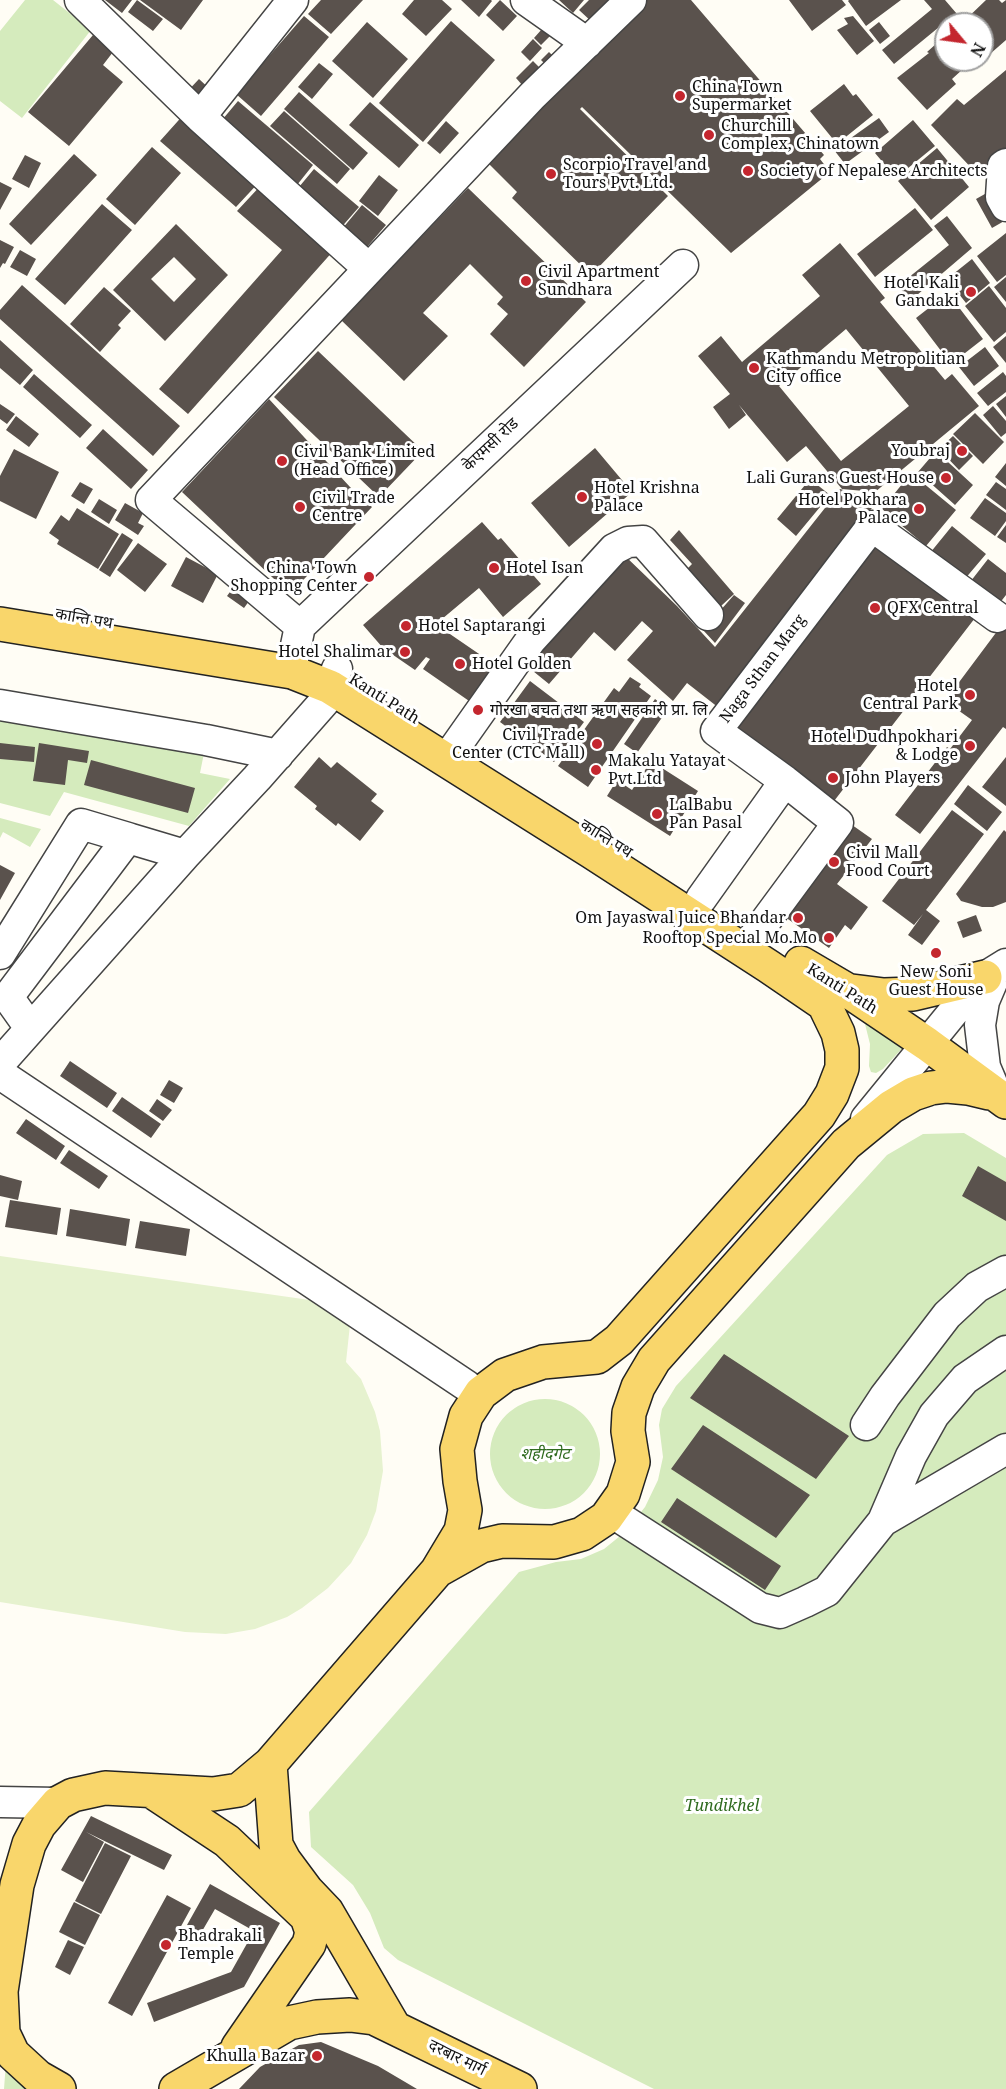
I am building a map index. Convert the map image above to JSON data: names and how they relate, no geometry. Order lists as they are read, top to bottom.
{
  "streets": {
    "main road": ["कान्ति पथ", "Kanti Path", "दरबार मार्ग"],
    "street": ["केएमसी रोड", "Naga Sthan Marg"]
  },
  "crossings": [
    ["केएमसी रोड", "Kanti Path"],
    ["कान्ति पथ", "Naga Sthan Marg"],
    ["कान्ति पथ", "Kanti Path"],
    ["Naga Sthan Marg", "Kanti Path"]
  ],
  "parks": ["शहीदगेट", "Tundikhel"],
  "places": [
    "China Town Supermarket",
    "Churchill Complex, Chinatown",
    "Society of Nepalese Architects",
    "Scorpio Travel and Tours Pvt. Ltd.",
    "Civil Apartment Sundhara",
    "Hotel Kali Gandaki",
    "Kathmandu Metropolitian City office",
    "Youbraj",
    "Civil Bank Limited (Head Office)",
    "Lali Gurans Guest House",
    "Hotel Krishna Palace",
    "Civil Trade Centre",
    "Hotel Pokhara Palace",
    "Hotel Isan",
    "China Town Shopping Center",
    "QFX Central",
    "Hotel Saptarangi",
    "Hotel Shalimar",
    "Hotel Golden",
    "Hotel Central Park",
    "गोरखा बचत तथा ऋण सहकारी प्रा. लि",
    "Civil Trade Center (CTC Mall)",
    "Hotel Dudhpokhari & Lodge",
    "Makalu Yatayat Pvt.Ltd",
    "John Players",
    "LalBabu Pan Pasal",
    "Civil Mall Food Court",
    "Om Jayaswal Juice Bhandar",
    "Rooftop Special Mo.Mo",
    "New Soni Guest House",
    "Bhadrakali Temple",
    "Khulla Bazar"
  ],
  "north": "bottom right"
}
